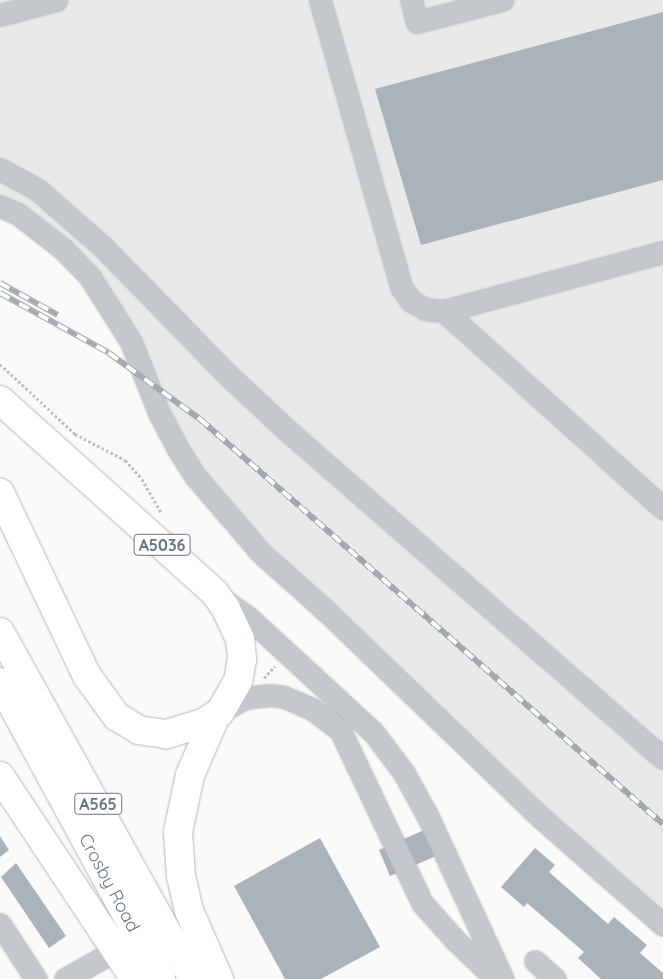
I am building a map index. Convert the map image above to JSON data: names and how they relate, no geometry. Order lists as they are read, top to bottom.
{
  "streets": {
    "highway": ["A5036", "A565", "Crosby Road"]
  }
}
